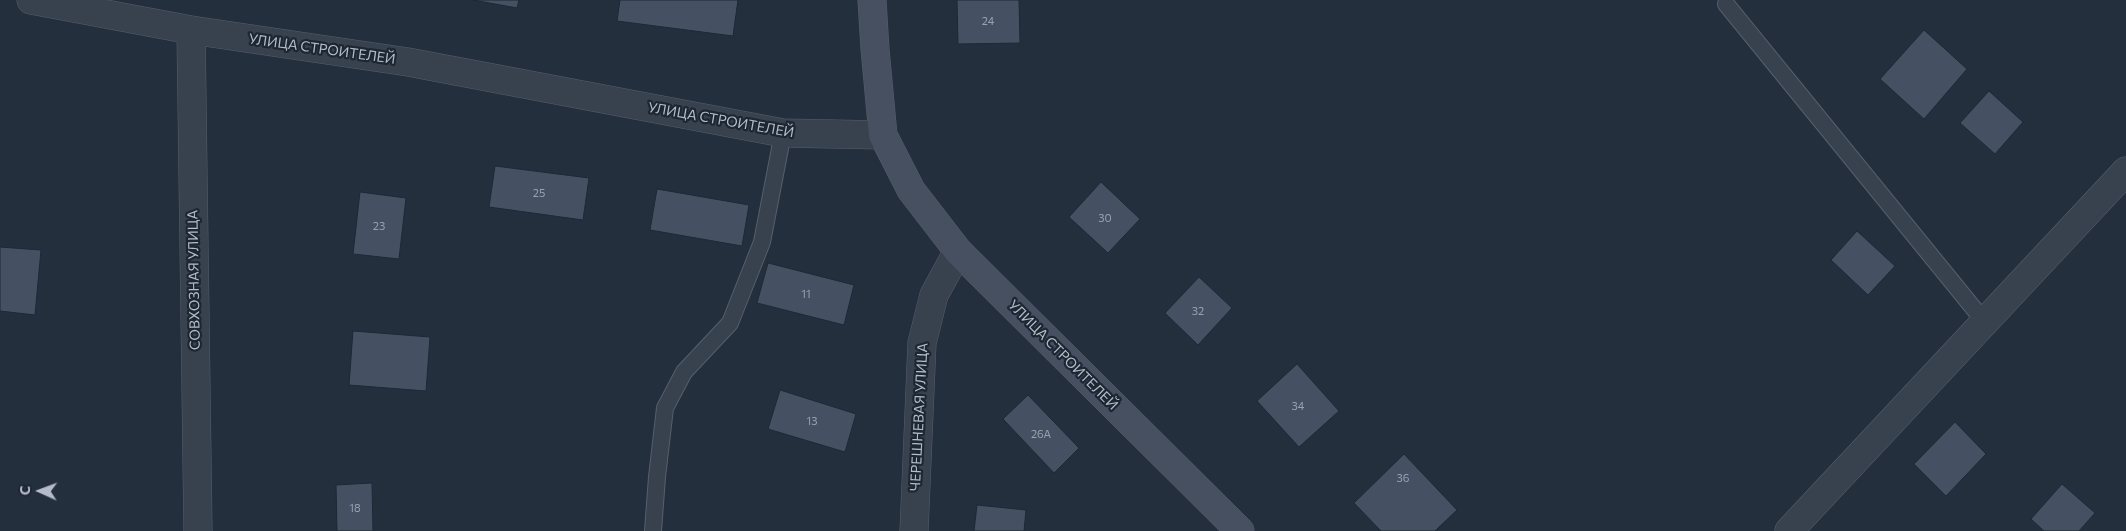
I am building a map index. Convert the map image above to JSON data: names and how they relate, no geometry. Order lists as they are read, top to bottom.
{
  "streets": {
    "street": ["УЛИЦА СТРОИТЕЛЕЙ", "СОВХОЗНАЯ УЛИЦА", "ЧЕРЕШНЕВАЯ УЛИЦА"]
  },
  "crossings": [
    ["УЛИЦА СТРОИТЕЛЕЙ", "СОВХОЗНАЯ УЛИЦА"],
    ["УЛИЦА СТРОИТЕЛЕЙ", "ЧЕРЕШНЕВАЯ УЛИЦА"]
  ],
  "house_numbers": [
    "24",
    "25",
    "30",
    "23",
    "11",
    "32",
    "34",
    "13",
    "26А",
    "36",
    "18"
  ],
  "north": "left"
}
